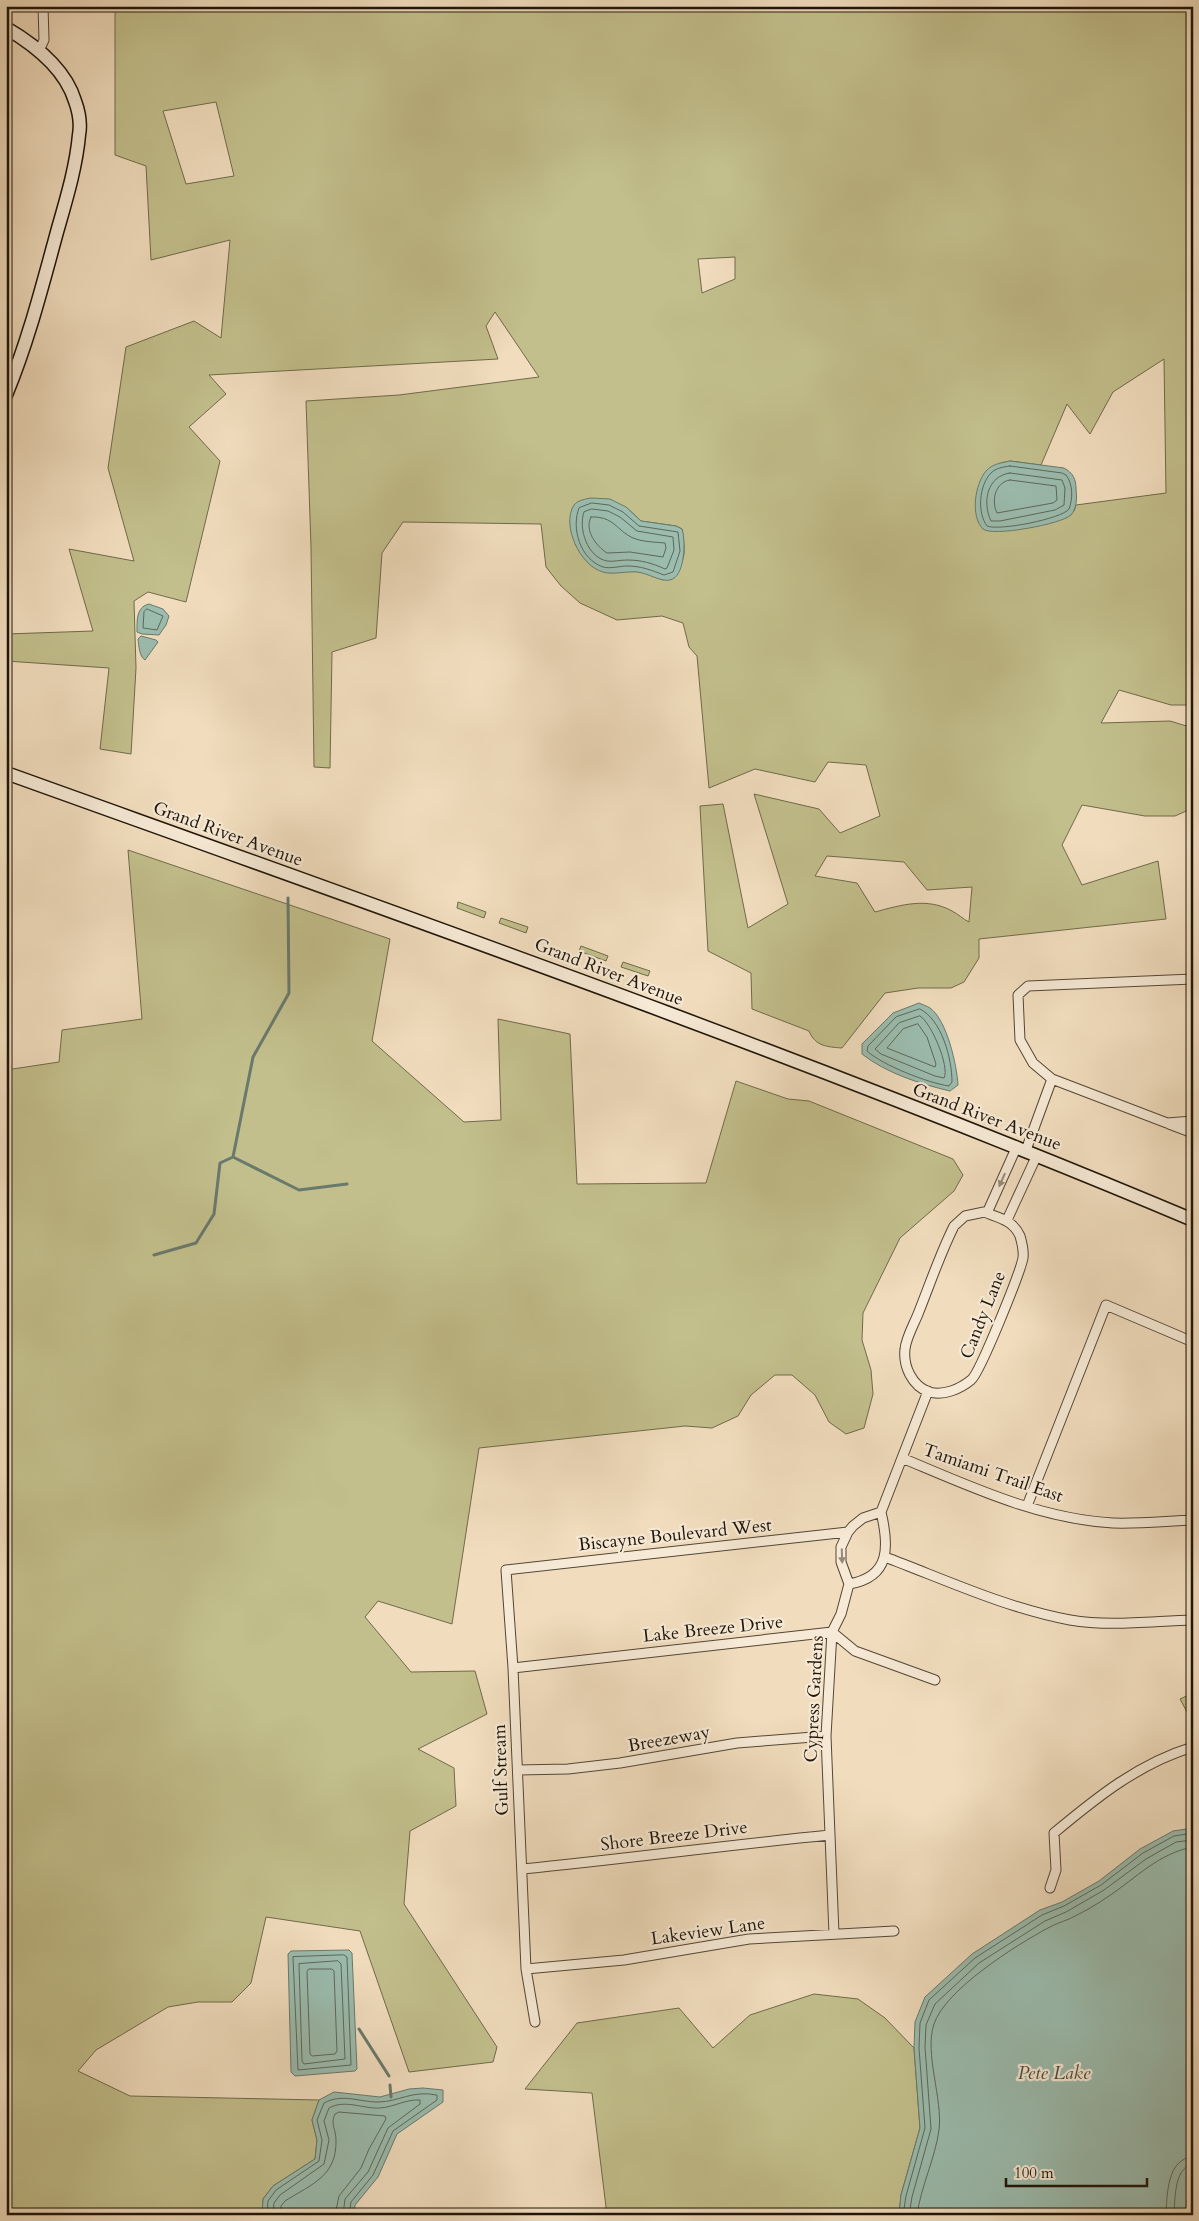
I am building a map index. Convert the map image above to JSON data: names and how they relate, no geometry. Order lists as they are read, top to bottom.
{
  "streets": {
    "main road": ["Grand River Avenue"],
    "street": [
      "Candy Lane",
      "Tamiami Trail East",
      "Biscayne Boulevard West",
      "Lake Breeze Drive",
      "Cypress Gardens",
      "Breezeway",
      "Gulf Stream",
      "Shore Breeze Drive",
      "Lakeview Lane"
    ]
  },
  "crossings": [
    ["Biscayne Boulevard West", "Gulf Stream"],
    ["Lake Breeze Drive", "Cypress Gardens"],
    ["Lake Breeze Drive", "Gulf Stream"],
    ["Cypress Gardens", "Breezeway"],
    ["Cypress Gardens", "Shore Breeze Drive"],
    ["Cypress Gardens", "Lakeview Lane"],
    ["Breezeway", "Gulf Stream"],
    ["Gulf Stream", "Shore Breeze Drive"],
    ["Gulf Stream", "Lakeview Lane"]
  ],
  "water": ["Pete Lake"],
  "scale_bar": "100 m"
}
